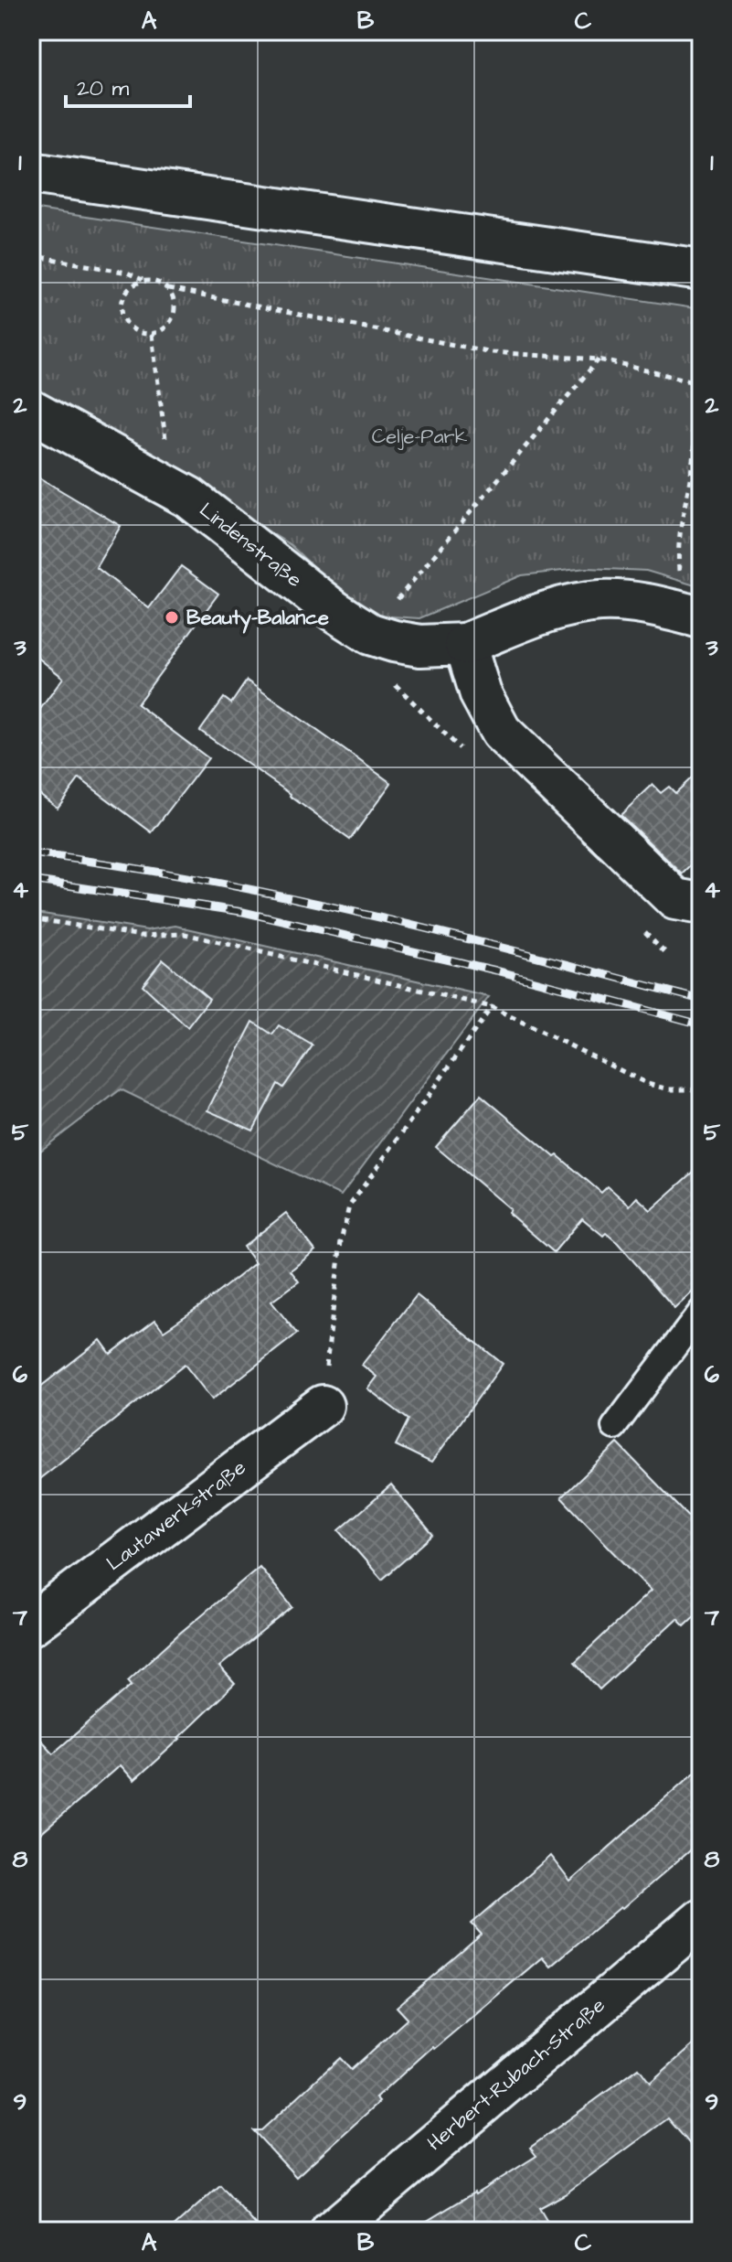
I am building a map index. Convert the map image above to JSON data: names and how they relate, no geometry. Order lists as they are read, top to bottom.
{
  "streets": {
    "street": ["Lindenstraße", "Lautawerkstraße", "Herbert-Rubach-Straße"]
  },
  "parks": ["Celje-Park"],
  "places": ["Beauty-Balance"],
  "scale_bar": "20 m",
  "grid": {
    "columns": ["A", "B", "C"],
    "rows": [
      "1",
      "2",
      "3",
      "4",
      "5",
      "6",
      "7",
      "8",
      "9"
    ]
  }
}
